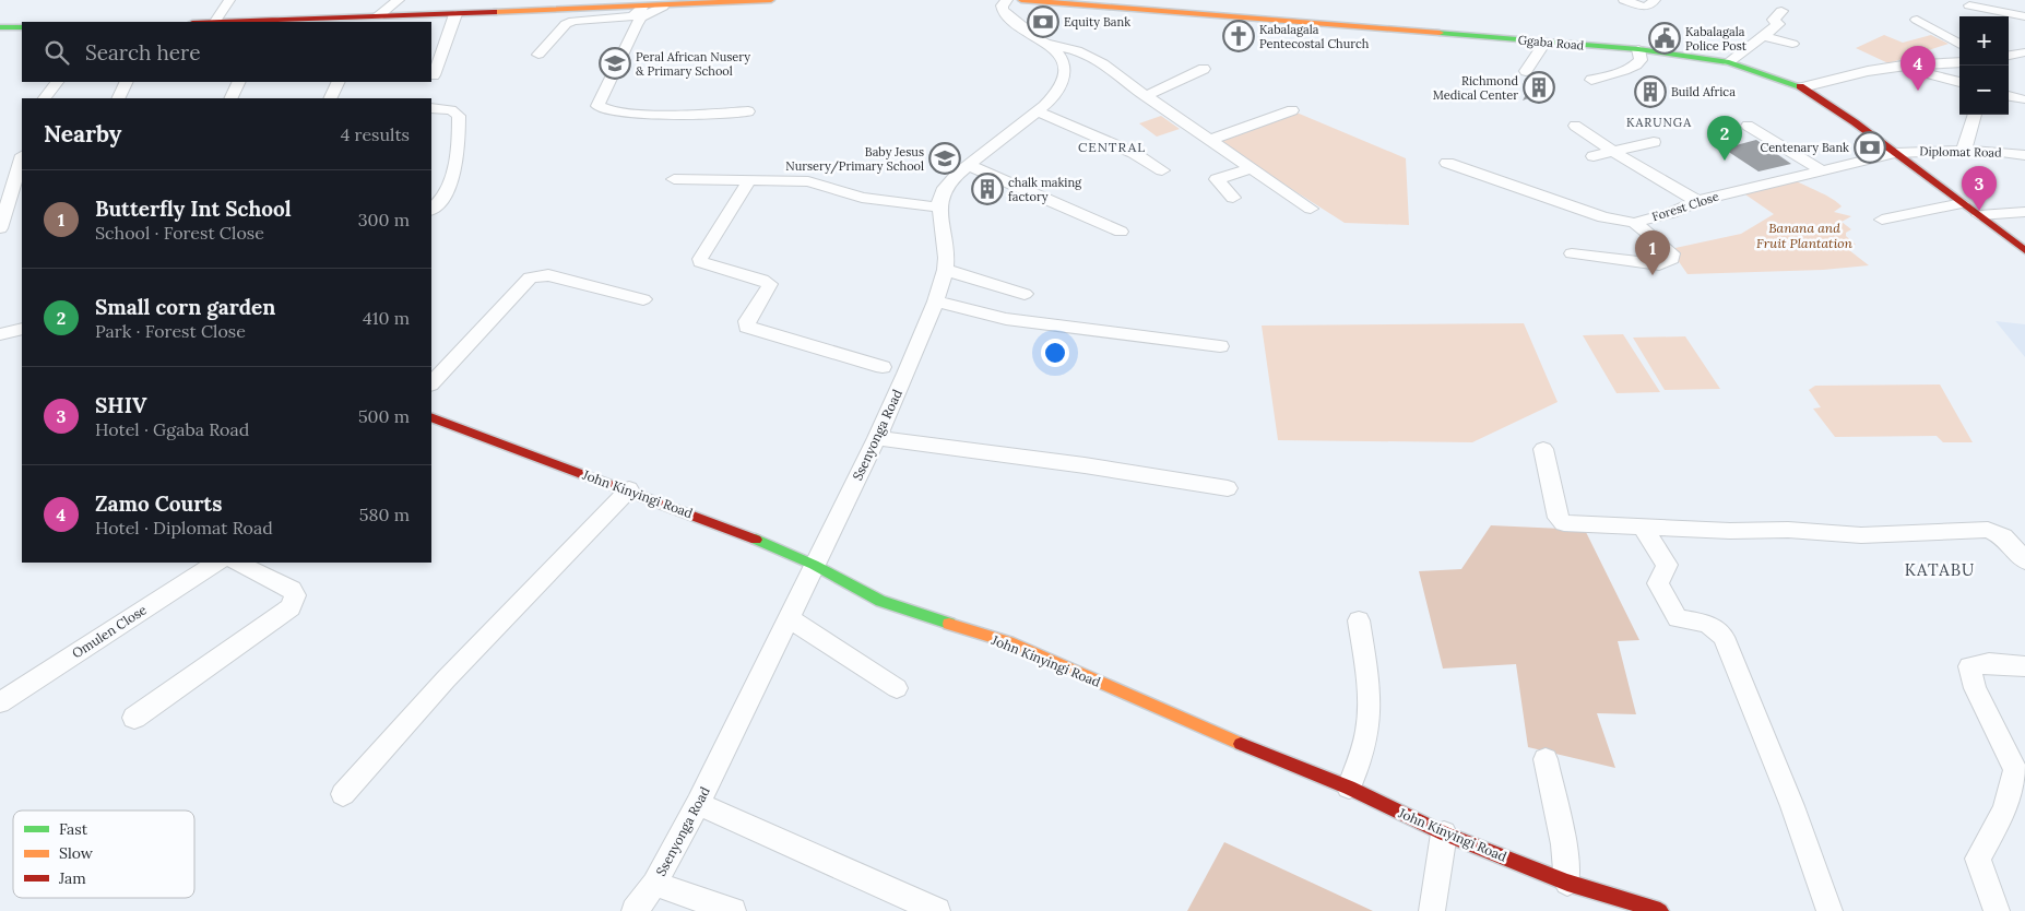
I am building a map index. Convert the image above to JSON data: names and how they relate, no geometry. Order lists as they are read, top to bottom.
{
  "streets": {
    "street": [
      "Ggaba Road",
      "Diplomat Road",
      "Forest Close",
      "Ssenyonga Road",
      "John Kinyingi Road",
      "Omulen Close"
    ]
  },
  "crossings": [
    ["Ggaba Road", "Diplomat Road"],
    ["Ggaba Road", "Forest Close"],
    ["Diplomat Road", "Forest Close"],
    ["Ssenyonga Road", "John Kinyingi Road"]
  ],
  "districts": ["KARUNGA", "CENTRAL", "KATABU"],
  "parks": ["Banana and Fruit Plantation"],
  "places": {
    "bank": ["Equity Bank", "Centenary Bank"],
    "church": ["Kabalagala Pentecostal Church"],
    "public building": ["Kabalagala Police Post"],
    "school or university": ["Peral African Nusery & Primary School", "Baby Jesus Nursery/Primary School"],
    "building": ["Richmond Medical Center", "Build Africa", "chalk making factory"]
  },
  "legend": ["Fast", "Slow", "Jam"],
  "page": {
    "map_buttons": ["+", "−"],
    "search": "Search here",
    "pins": [
      "4",
      "2",
      "3",
      "1"
    ],
    "heading": ["Nearby", "4 results"],
    "list": [
      {
        "mark": "1",
        "name": "Butterfly Int School",
        "note": "School · Forest Close",
        "value": "300 m"
      },
      {
        "mark": "2",
        "name": "Small corn garden",
        "note": "Park · Forest Close",
        "value": "410 m"
      },
      {
        "mark": "3",
        "name": "SHIV",
        "note": "Hotel · Ggaba Road",
        "value": "500 m"
      },
      {
        "mark": "4",
        "name": "Zamo Courts",
        "note": "Hotel · Diplomat Road",
        "value": "580 m"
      }
    ]
  }
}
